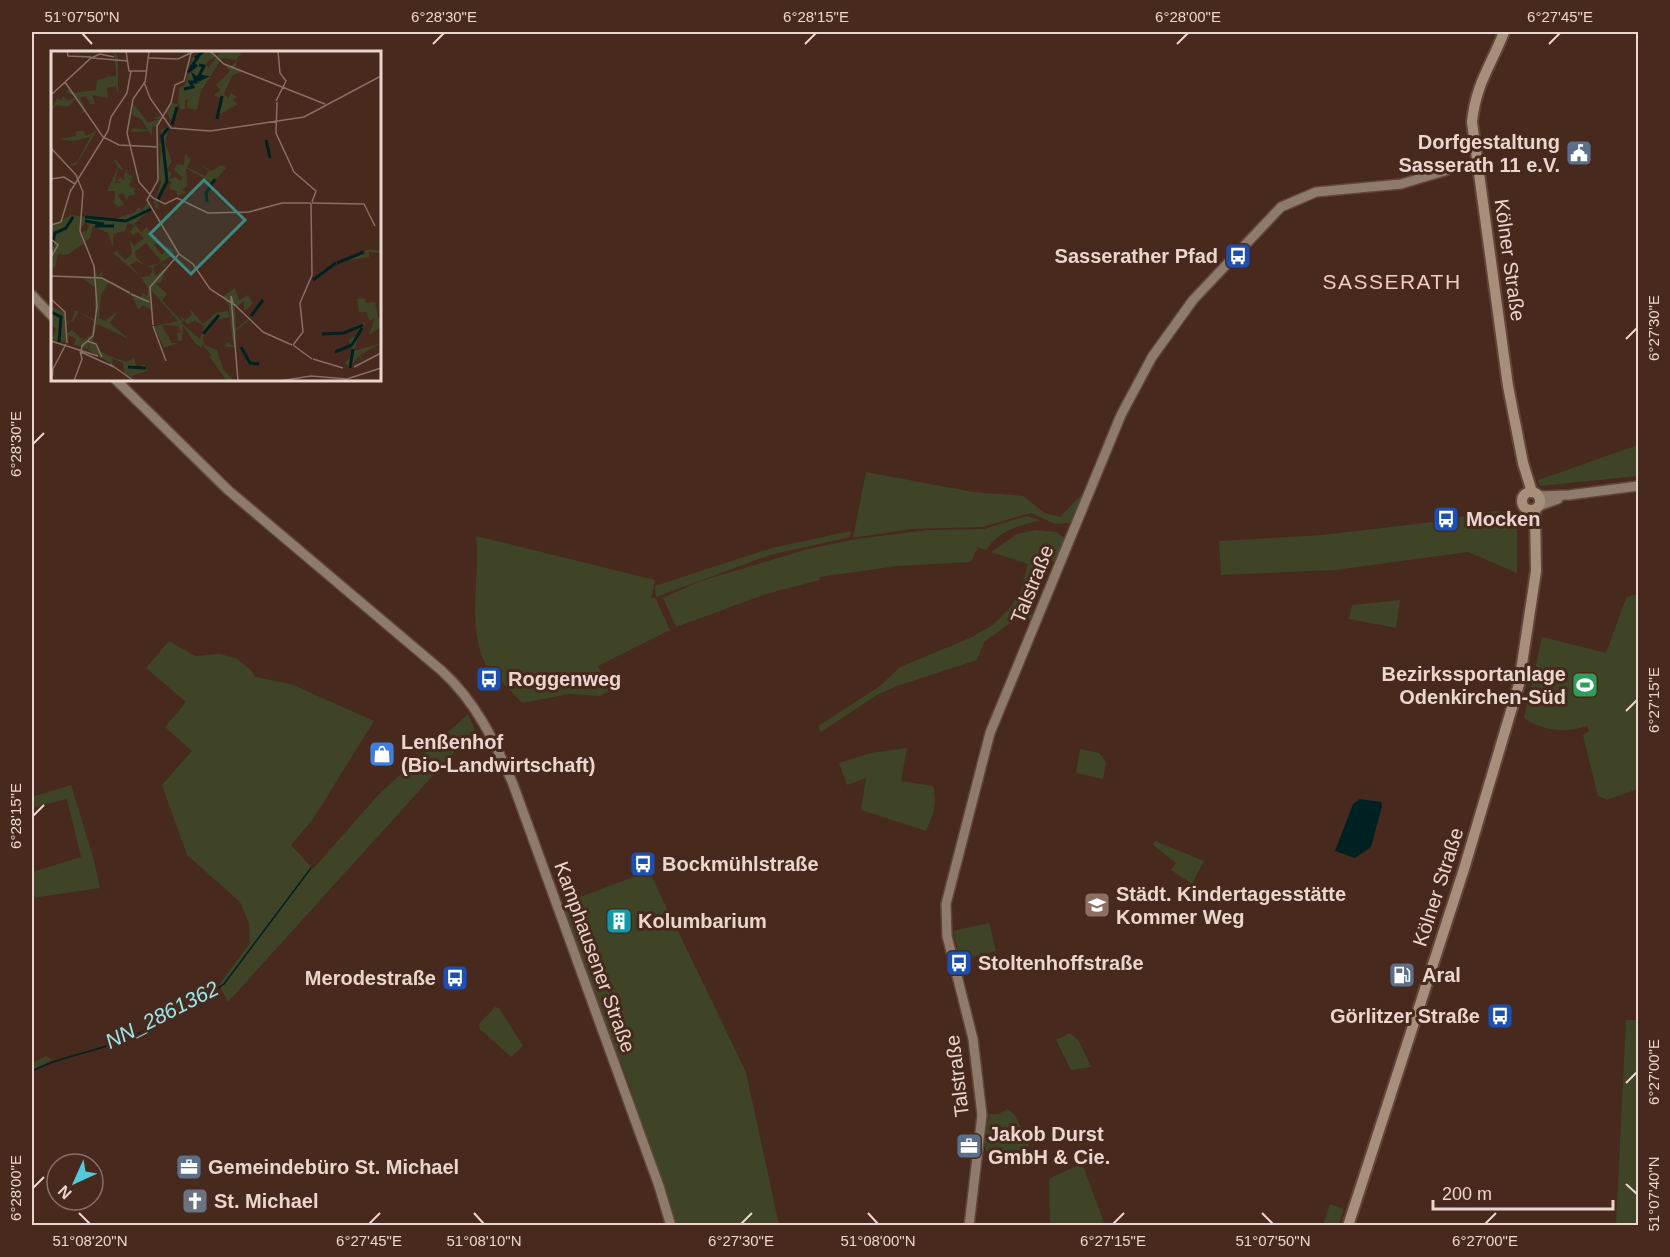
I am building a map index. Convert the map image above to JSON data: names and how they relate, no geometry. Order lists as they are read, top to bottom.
{
  "streets": {
    "main road": ["Kölner Straße"],
    "street": ["Talstraße", "Kamphausener Straße"]
  },
  "crossings": [
    ["Kölner Straße", "Talstraße"]
  ],
  "districts": ["SASSERATH"],
  "water": ["NN_2861362"],
  "places": {
    "public building": ["Dorfgestaltung Sasserath 11 e.V."],
    "bus stop": [
      "Sasserather Pfad",
      "Mocken",
      "Roggenweg",
      "Bockmühlstraße",
      "Stoltenhoffstraße",
      "Merodestraße",
      "Görlitzer Straße"
    ],
    "sports": ["Bezirkssportanlage Odenkirchen-Süd"],
    "shop": ["Lenßenhof (Bio-Landwirtschaft)"],
    "school or university": ["Städt. Kindertagesstätte Kommer Weg"],
    "building": ["Kolumbarium"],
    "fuel station": ["Aral"],
    "office": ["Jakob Durst GmbH & Cie.", "Gemeindebüro St. Michael"],
    "church": ["St. Michael"]
  },
  "scale_bar": "200 m",
  "north": "bottom left",
  "coordinates": [
    "51°07'50\"N",
    "6°28'30\"E",
    "6°28'15\"E",
    "6°28'00\"E",
    "6°27'45\"E",
    "6°27'30\"E",
    "6°27'15\"E",
    "6°27'00\"E",
    "51°07'40\"N",
    "51°08'20\"N",
    "51°08'10\"N",
    "51°08'00\"N"
  ]
}
